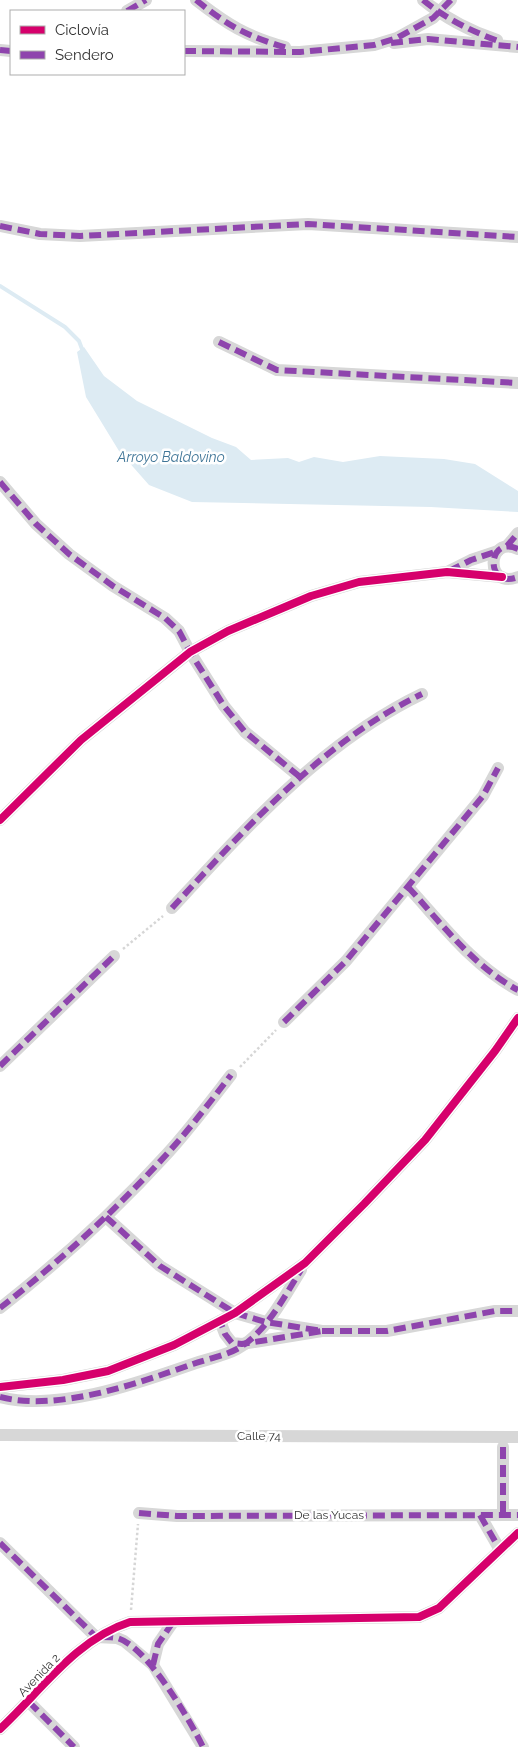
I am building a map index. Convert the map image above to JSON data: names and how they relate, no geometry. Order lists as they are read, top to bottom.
{
  "streets": {
    "street": ["Calle 74", "De las Yucas", "Avenida 2"]
  },
  "water": ["Arroyo Baldovino"],
  "legend": ["Ciclovía", "Sendero"]
}
